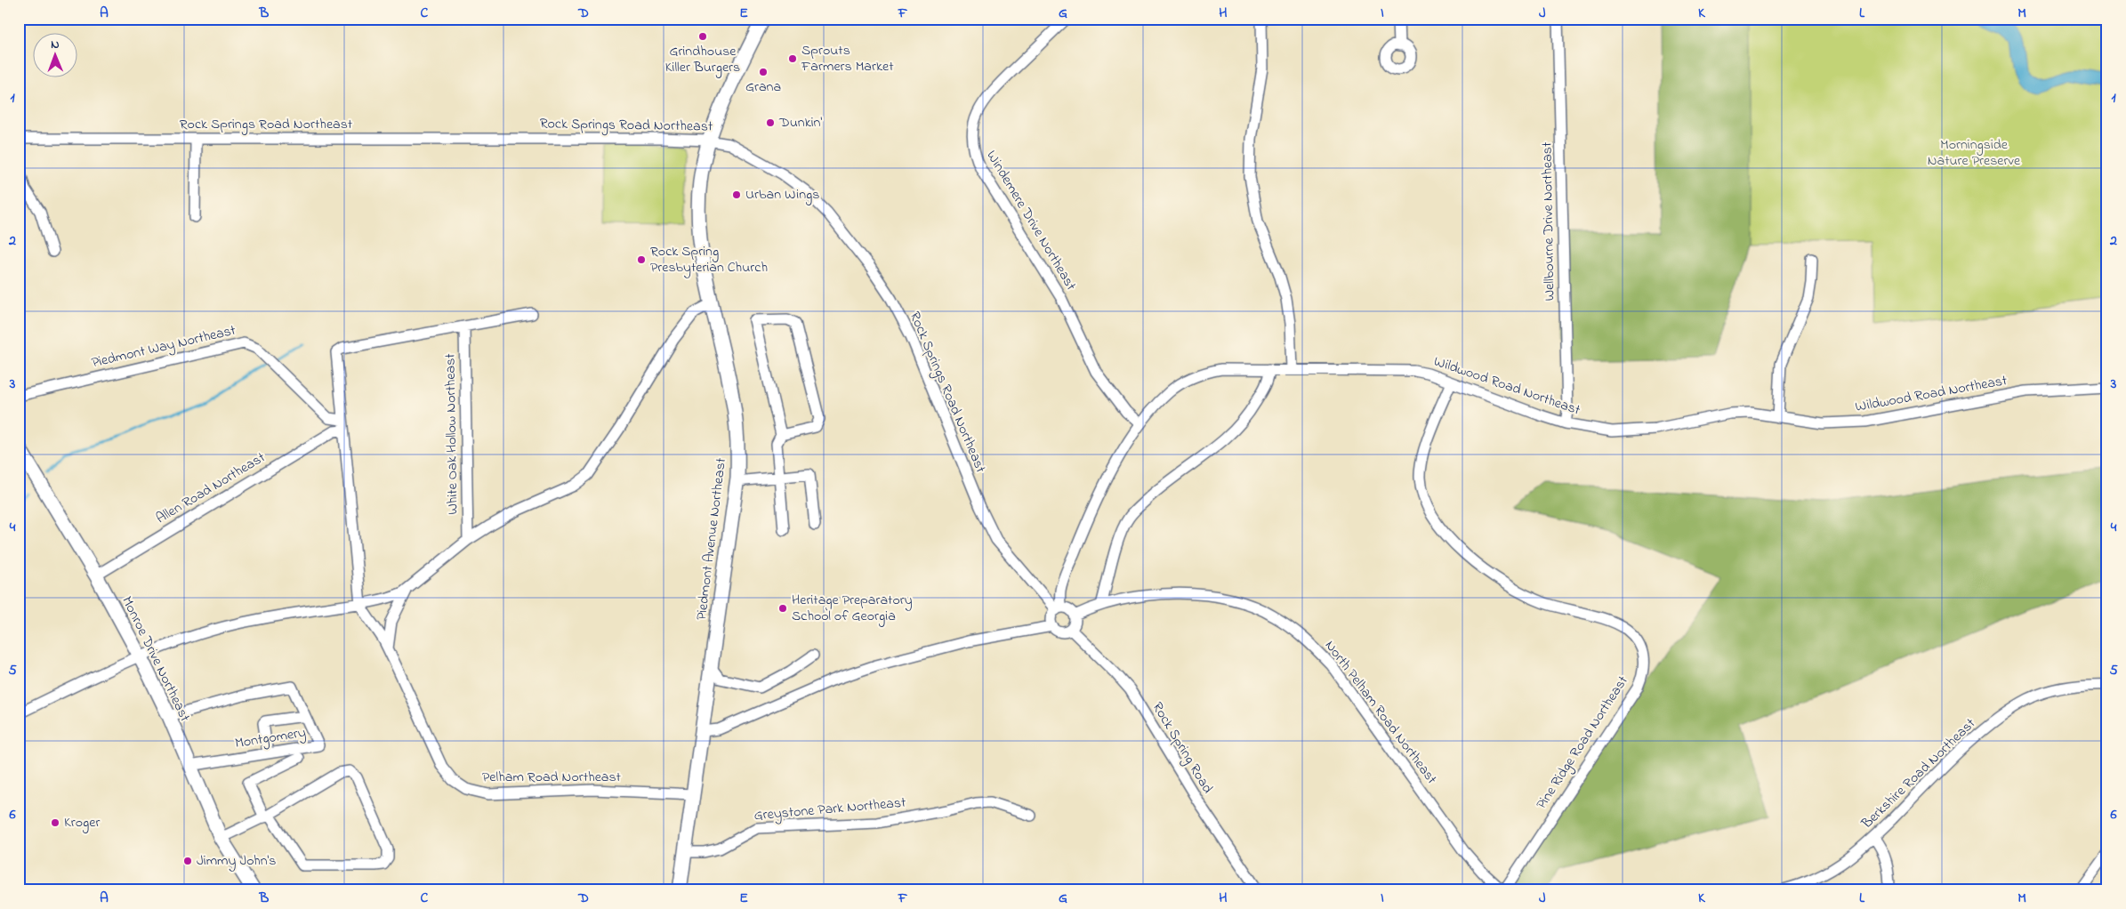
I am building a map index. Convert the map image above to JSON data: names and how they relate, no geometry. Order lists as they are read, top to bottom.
{
  "streets": {
    "main road": ["Piedmont Avenue Northeast", "Monroe Drive Northeast"],
    "street": [
      "Rock Springs Road Northeast",
      "Windemere Drive Northeast",
      "Wellbourne Drive Northeast",
      "Piedmont Way Northeast",
      "Wildwood Road Northeast",
      "White Oak Hollow Northeast",
      "Allen Road Northeast",
      "North Pelham Road Northeast",
      "Montgomery",
      "Pine Ridge Road Northeast",
      "Rock Spring Road",
      "Berkshire Road Northeast",
      "Pelham Road Northeast",
      "Greystone Park Northeast"
    ]
  },
  "crossings": [
    ["Rock Springs Road Northeast", "Wildwood Road Northeast"],
    ["Rock Springs Road Northeast", "Piedmont Avenue Northeast"],
    ["Rock Springs Road Northeast", "North Pelham Road Northeast"],
    ["Rock Springs Road Northeast", "Rock Spring Road"],
    ["Windemere Drive Northeast", "Wildwood Road Northeast"],
    ["Wellbourne Drive Northeast", "Wildwood Road Northeast"],
    ["Piedmont Way Northeast", "Allen Road Northeast"],
    ["Wildwood Road Northeast", "North Pelham Road Northeast"],
    ["Wildwood Road Northeast", "Pine Ridge Road Northeast"],
    ["Wildwood Road Northeast", "Rock Spring Road"],
    ["Allen Road Northeast", "Monroe Drive Northeast"],
    ["Piedmont Avenue Northeast", "Pelham Road Northeast"],
    ["Piedmont Avenue Northeast", "Greystone Park Northeast"],
    ["Monroe Drive Northeast", "Montgomery"],
    ["North Pelham Road Northeast", "Pine Ridge Road Northeast"],
    ["North Pelham Road Northeast", "Rock Spring Road"]
  ],
  "parks": ["Morningside Nature Preserve"],
  "places": [
    "Grindhouse Killer Burgers",
    "Sprouts Farmers Market",
    "Grana",
    "Dunkin'",
    "Urban Wings",
    "Rock Spring Presbyterian Church",
    "Heritage Preparatory School of Georgia",
    "Kroger",
    "Jimmy John's"
  ],
  "north": "top",
  "grid": {
    "columns": [
      "A",
      "B",
      "C",
      "D",
      "E",
      "F",
      "G",
      "H",
      "I",
      "J",
      "K",
      "L",
      "M"
    ],
    "rows": [
      "1",
      "2",
      "3",
      "4",
      "5",
      "6"
    ]
  }
}
